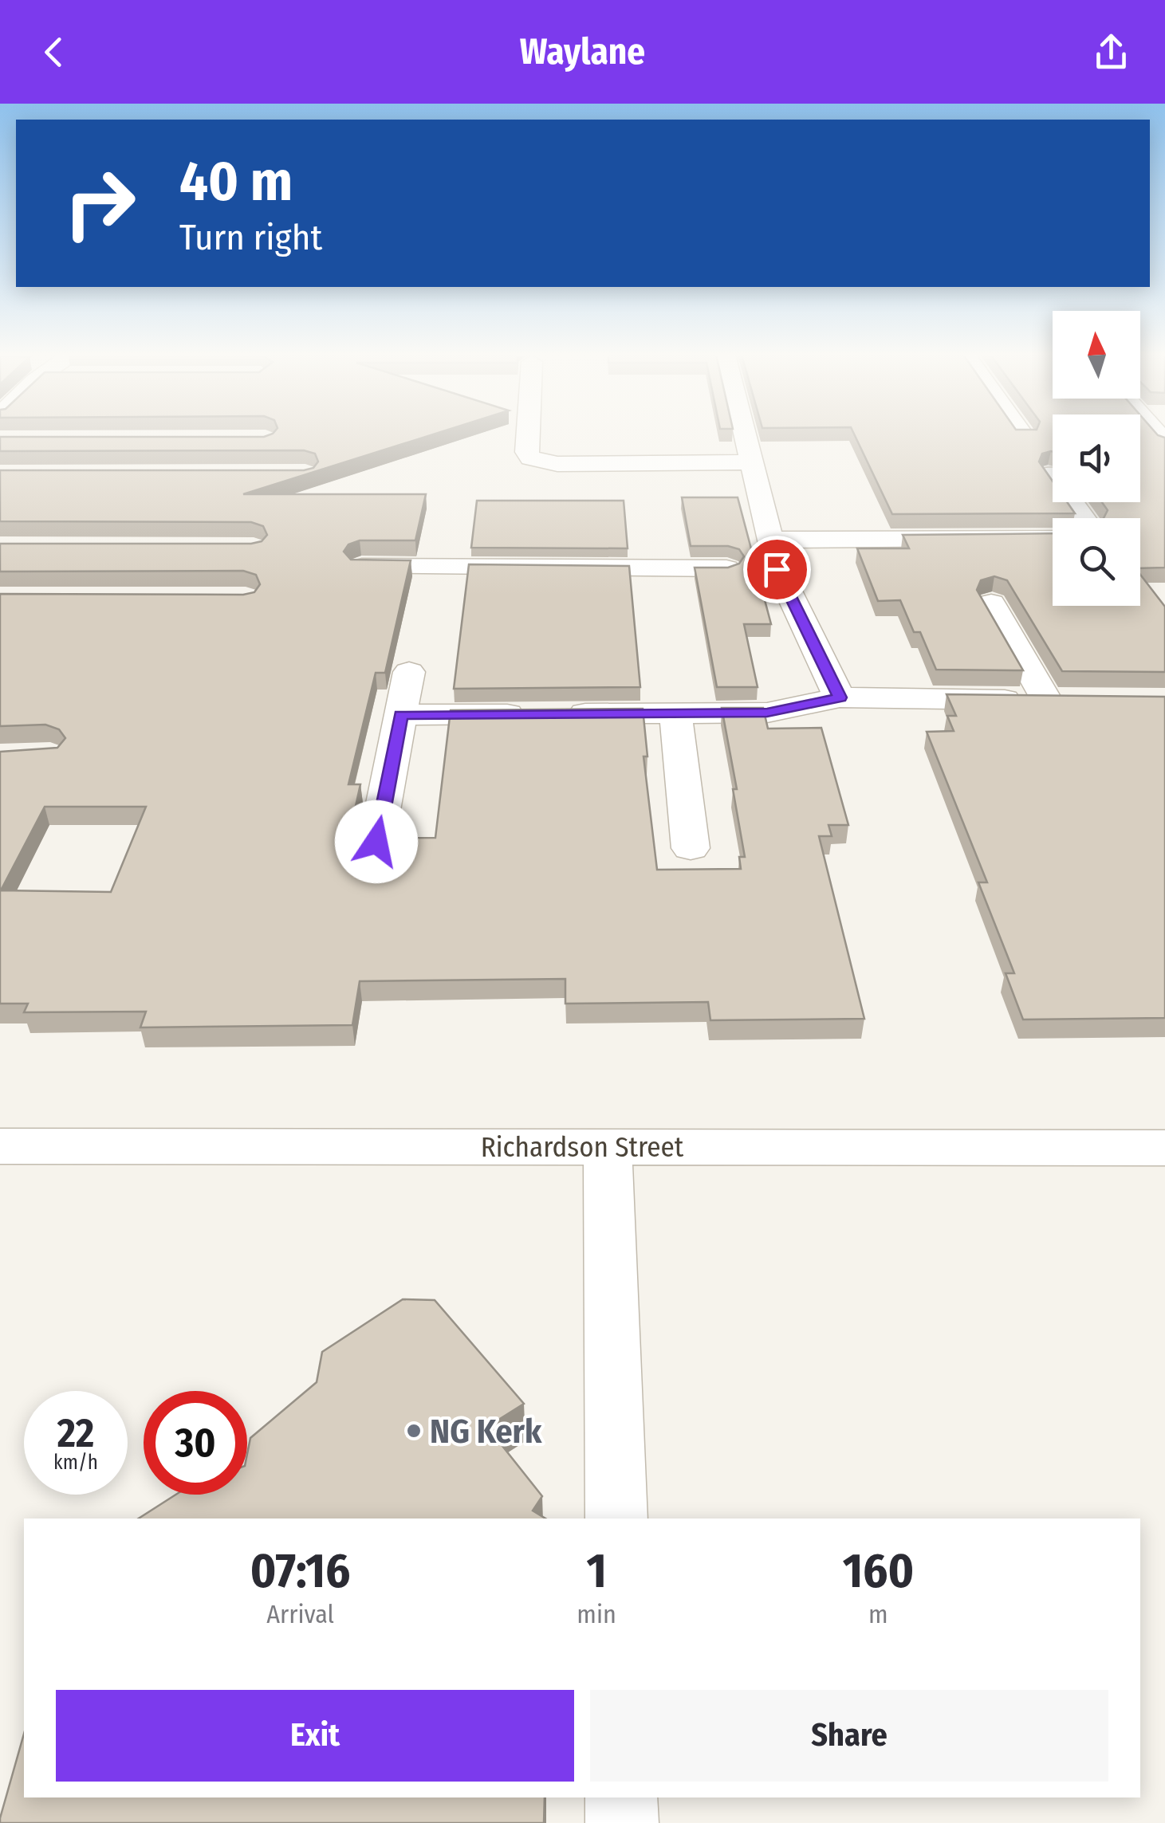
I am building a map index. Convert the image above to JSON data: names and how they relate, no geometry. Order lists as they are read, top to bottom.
{
  "streets": {
    "street": ["Richardson Street"]
  },
  "places": ["NG Kerk"],
  "north": "top",
  "page": {
    "header": "Waylane",
    "turn": ["40 m", "Turn right"],
    "speed": "22 km/h",
    "limit": "30",
    "eta": [
      "07:16",
      "Arrival",
      "1",
      "min",
      "160",
      "m"
    ],
    "buttons": ["Exit", "Share"]
  }
}
